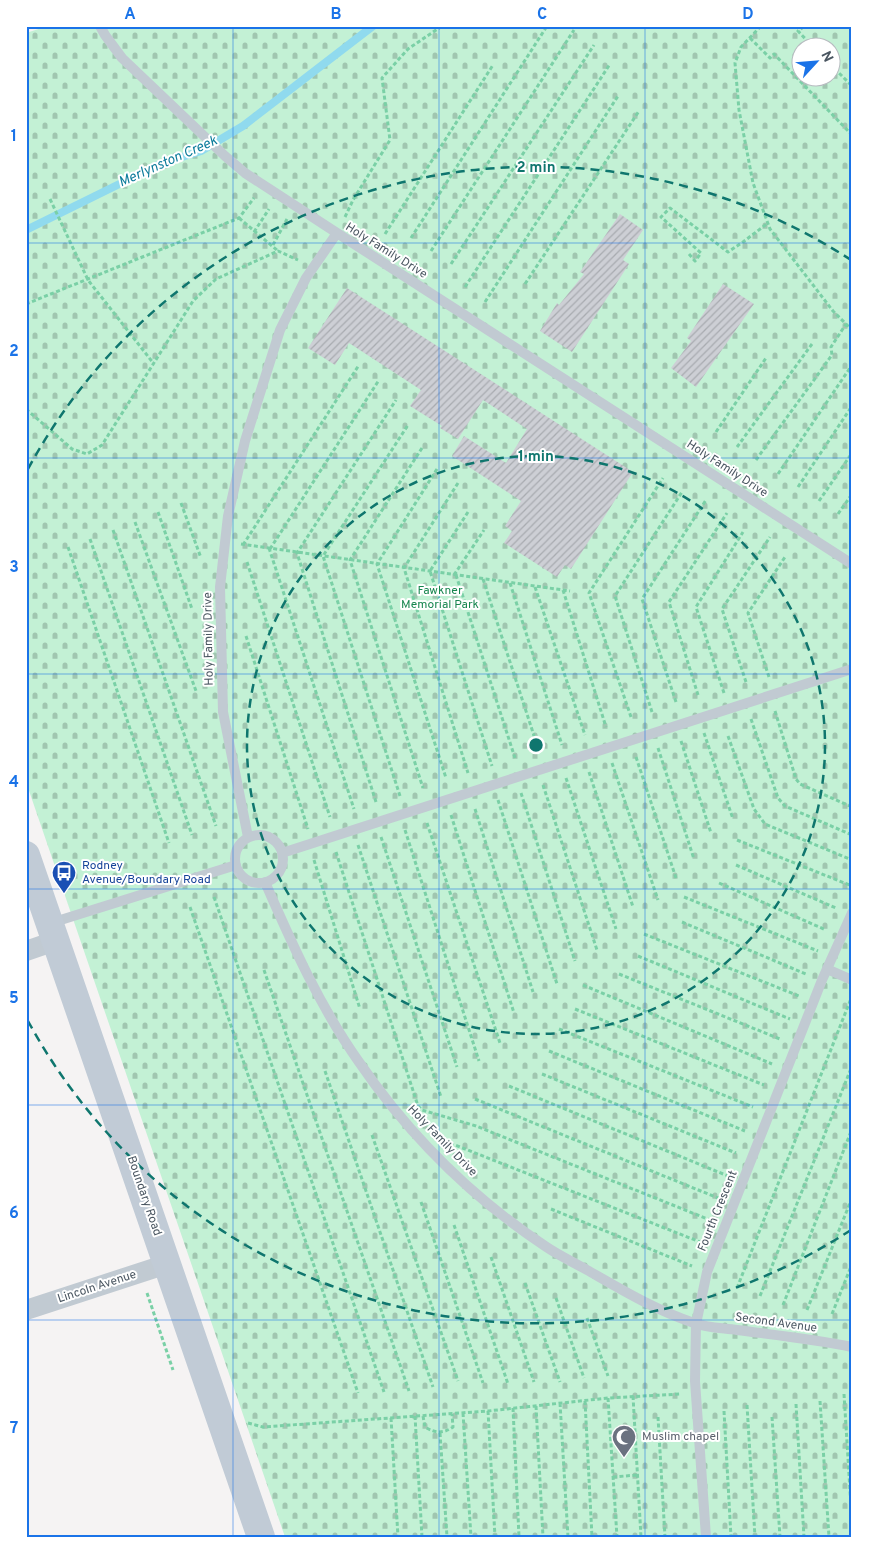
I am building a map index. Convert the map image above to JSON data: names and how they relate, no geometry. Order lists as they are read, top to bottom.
{
  "streets": {
    "main road": ["Boundary Road"],
    "street": ["Lincoln Avenue"],
    "lane": ["Holy Family Drive", "Fourth Crescent", "Second Avenue"]
  },
  "crossings": [
    ["Holy Family Drive", "Fourth Crescent"],
    ["Holy Family Drive", "Second Avenue"],
    ["Boundary Road", "Lincoln Avenue"],
    ["Fourth Crescent", "Second Avenue"]
  ],
  "water": ["Merlynston Creek"],
  "parks": ["Fawkner Memorial Park"],
  "places": {
    "bus stop": ["Rodney Avenue/Boundary Road"],
    "mosque": ["Muslim chapel"]
  },
  "north": "top right",
  "grid": {
    "columns": [
      "A",
      "B",
      "C",
      "D"
    ],
    "rows": [
      "1",
      "2",
      "3",
      "4",
      "5",
      "6",
      "7"
    ]
  },
  "rings": ["2 min", "1 min"]
}
